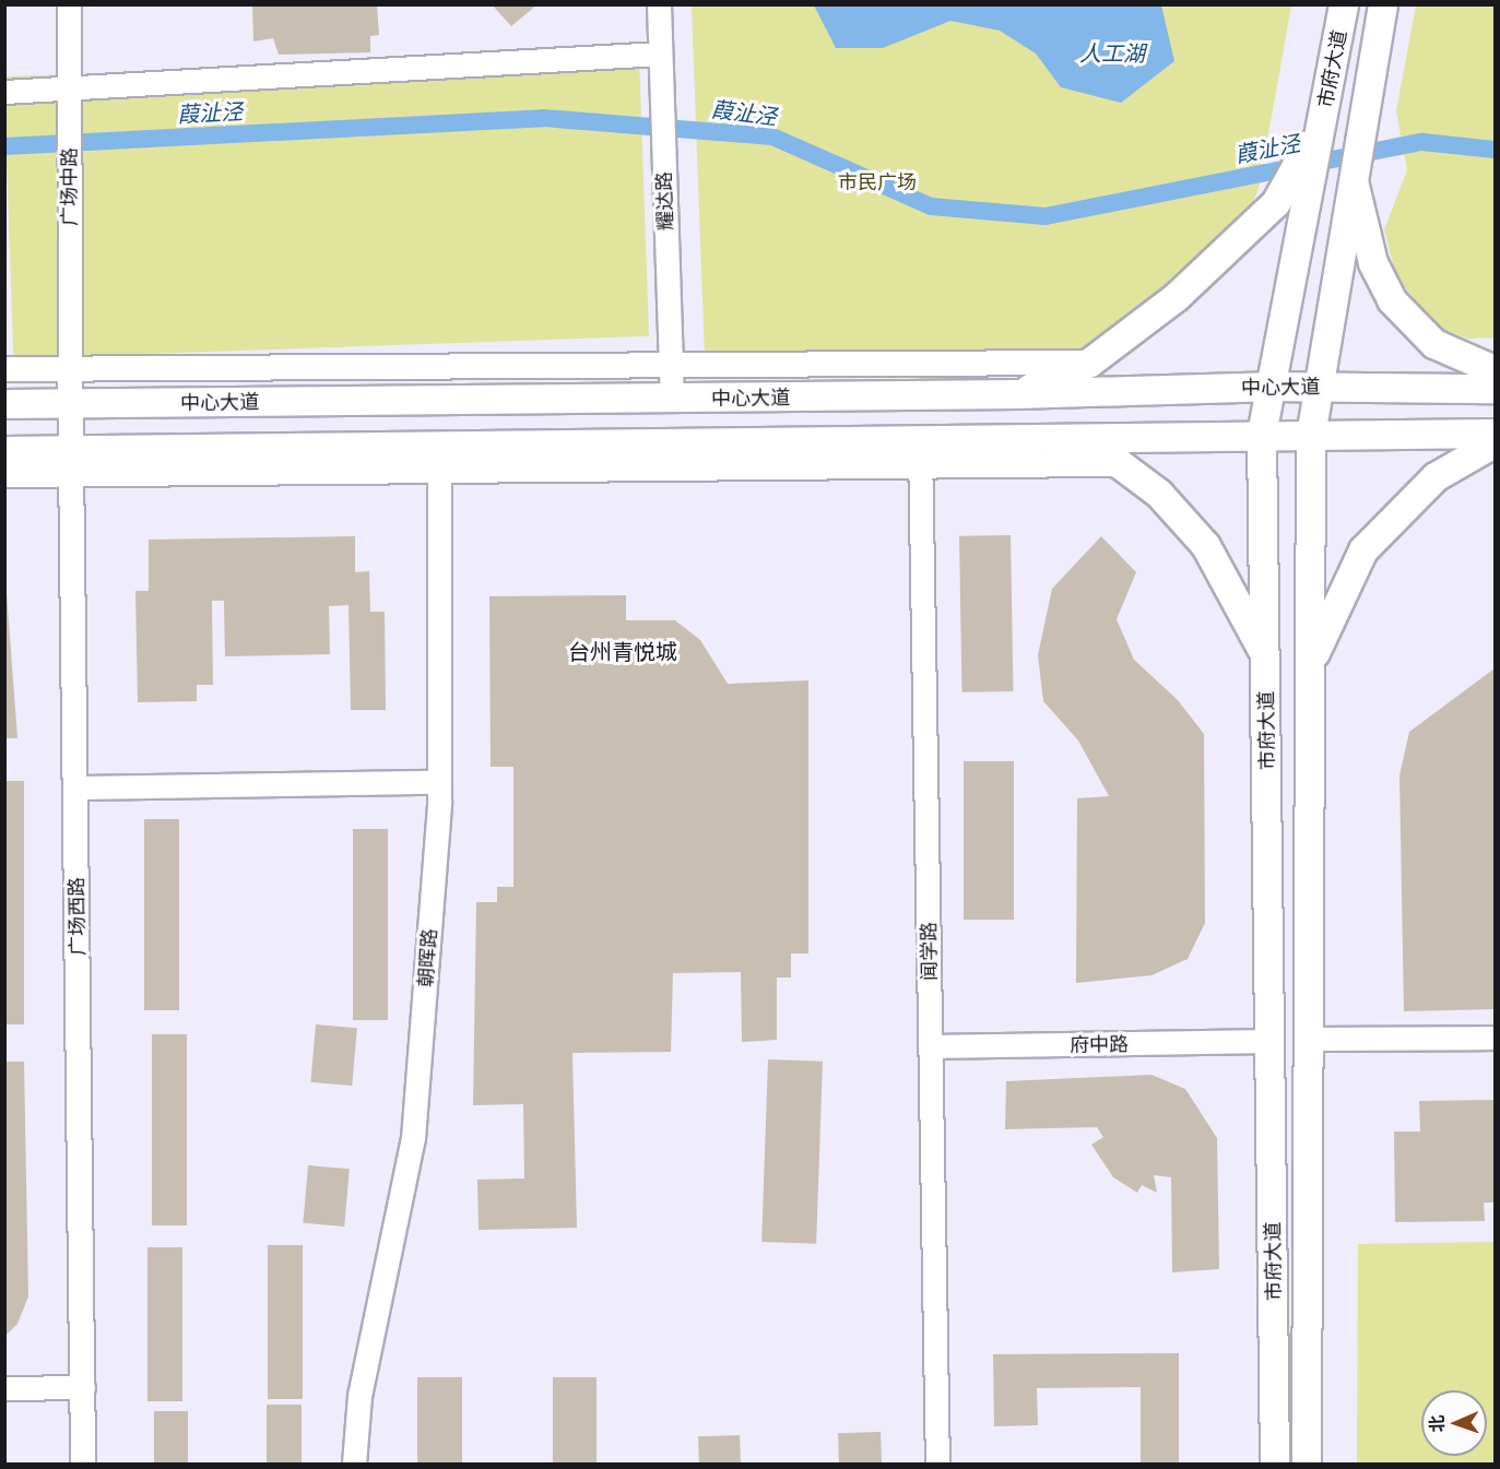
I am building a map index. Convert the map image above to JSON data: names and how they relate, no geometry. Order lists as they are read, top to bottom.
{
  "streets": {
    "main road": ["市府大道", "中心大道", "广场西路"],
    "street": [
      "广场中路",
      "耀达路",
      "闻学路",
      "朝晖路",
      "府中路"
    ]
  },
  "crossings": [
    ["市府大道", "中心大道"],
    ["市府大道", "府中路"],
    ["广场中路", "广场西路"],
    ["耀达路", "中心大道"],
    ["中心大道", "广场西路"],
    ["闻学路", "府中路"]
  ],
  "districts": ["台州青悦城"],
  "water": ["人工湖", "葭沚泾"],
  "parks": ["市民广场"],
  "north": "left"
}
